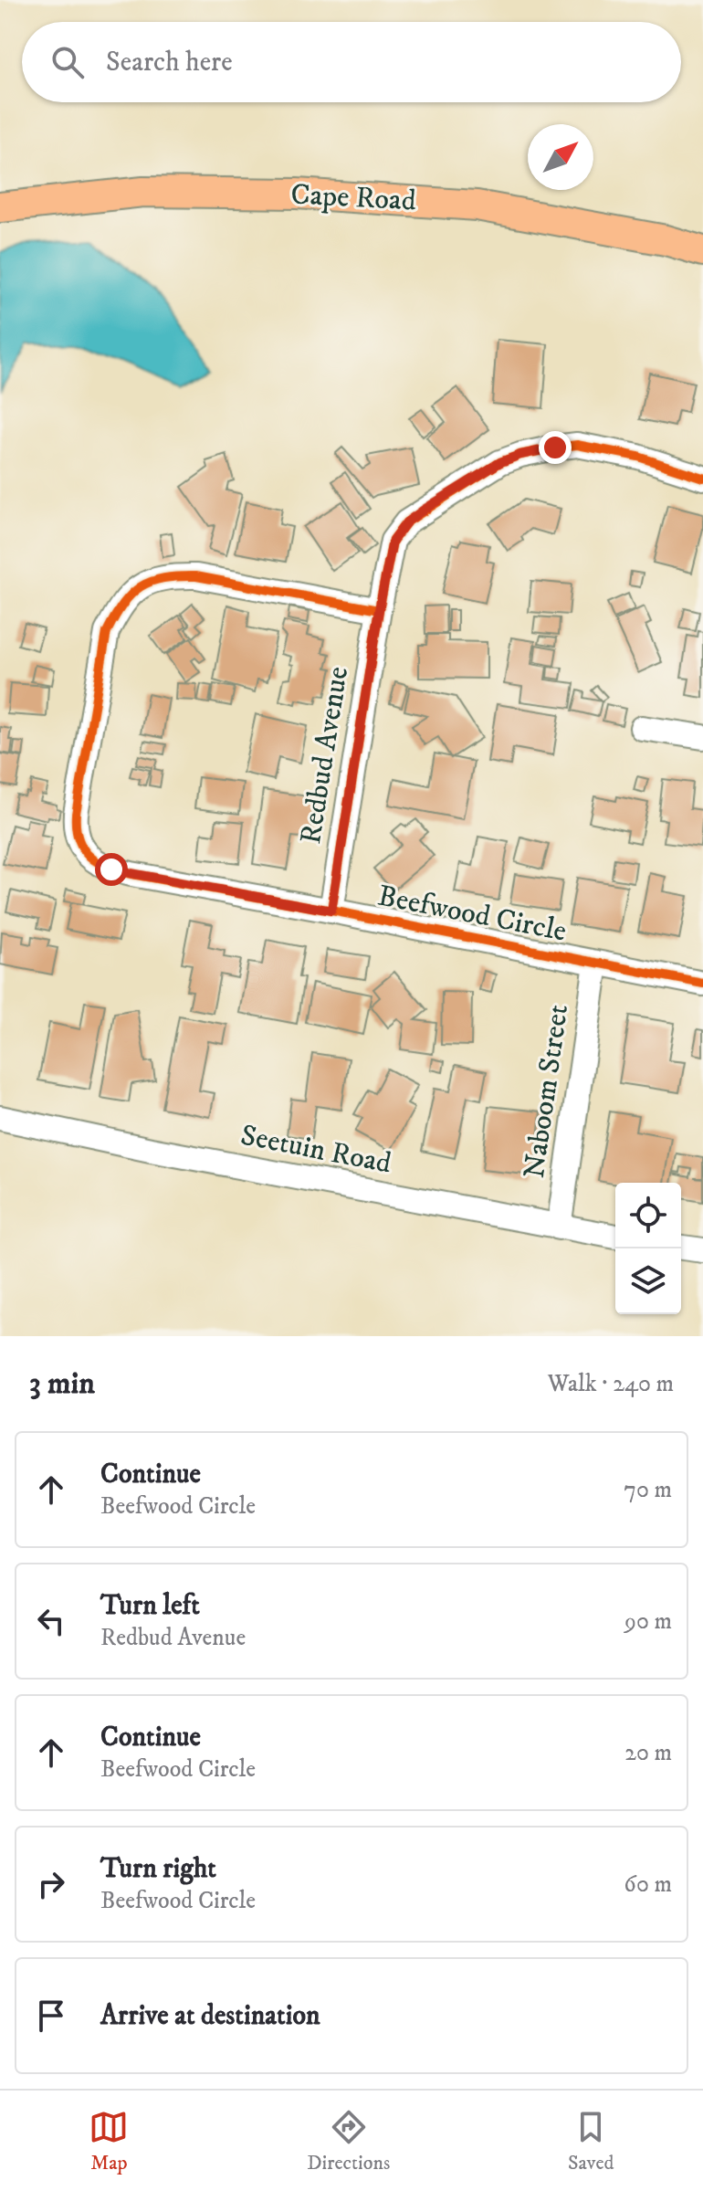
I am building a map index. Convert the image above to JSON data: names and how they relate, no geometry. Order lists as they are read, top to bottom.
{
  "streets": {
    "main road": ["Cape Road"],
    "street": [
      "Redbud Avenue",
      "Beefwood Circle",
      "Naboom Street",
      "Seetuin Road"
    ]
  },
  "crossings": [
    ["Redbud Avenue", "Beefwood Circle"],
    ["Beefwood Circle", "Naboom Street"],
    ["Naboom Street", "Seetuin Road"]
  ],
  "north": "top right",
  "page": {
    "search": "Search here",
    "heading": ["3 min", "Walk · 240 m"],
    "list": [
      ["Continue", "Beefwood Circle", "70 m"],
      ["Turn left", "Redbud Avenue", "90 m"],
      ["Continue", "Beefwood Circle", "20 m"],
      ["Turn right", "Beefwood Circle", "60 m"],
      "Arrive at destination"
    ],
    "nav": ["Map", "Directions", "Saved"]
  }
}
